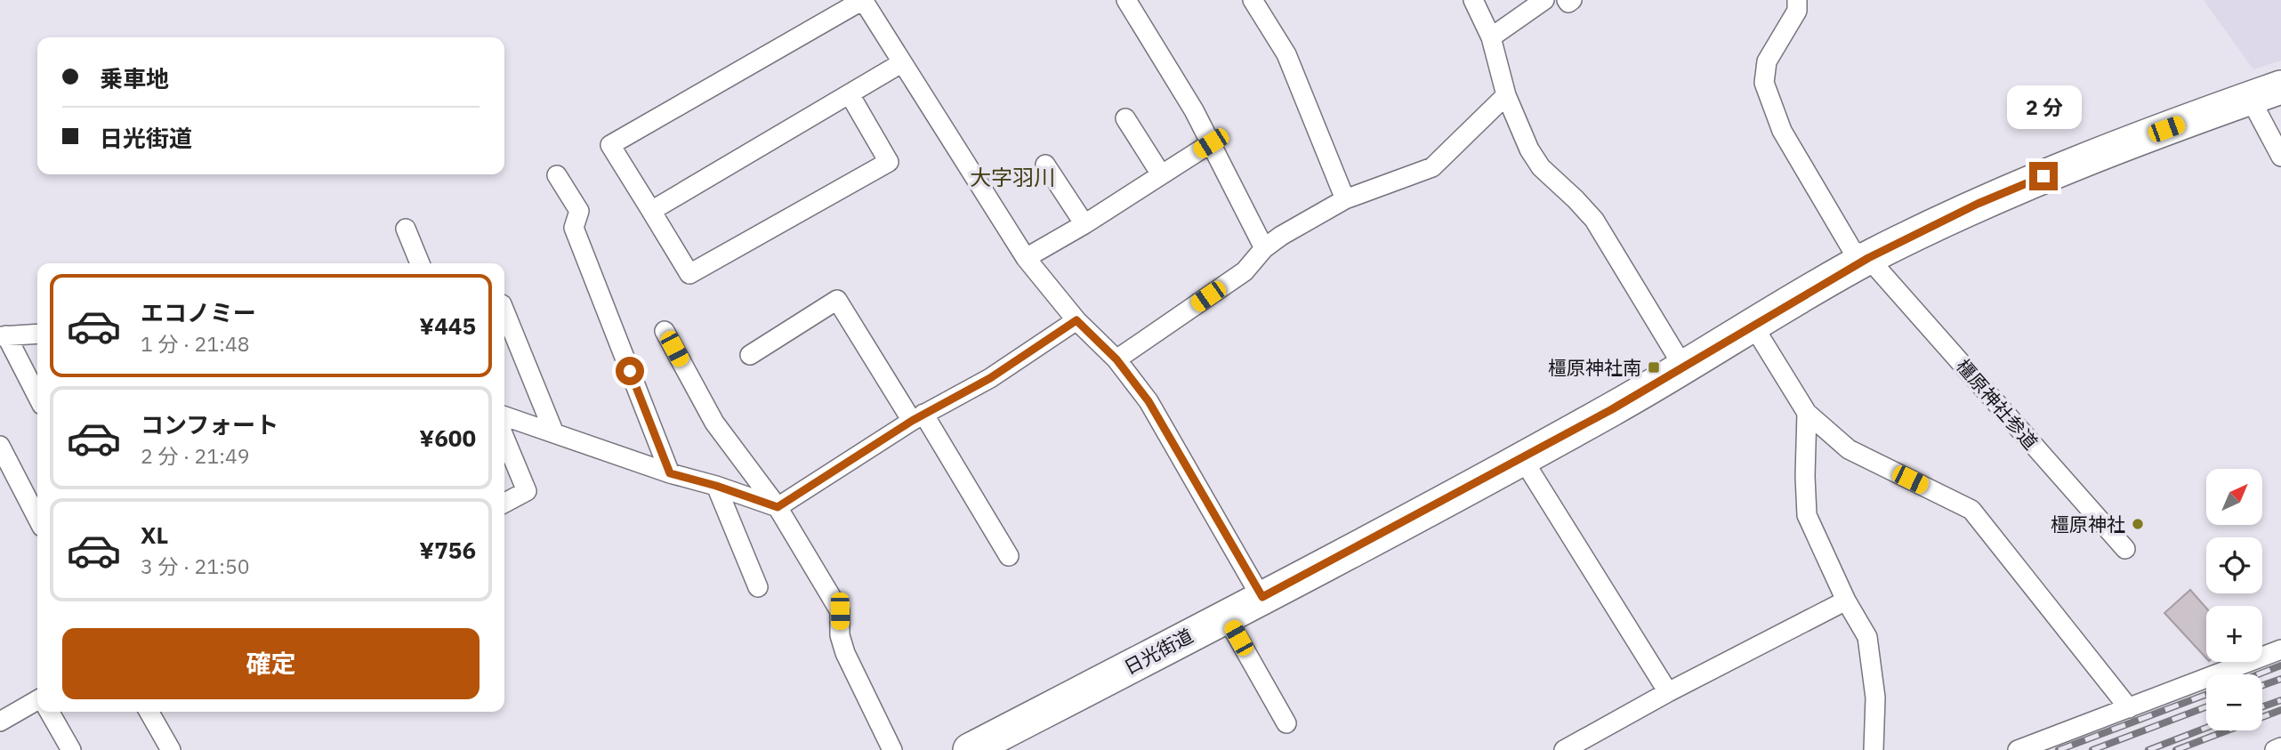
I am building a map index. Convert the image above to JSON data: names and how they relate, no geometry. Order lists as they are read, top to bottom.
{
  "streets": {
    "highway": ["日光街道"],
    "street": ["橿原神社参道"]
  },
  "crossings": [
    ["橿原神社参道", "日光街道"]
  ],
  "districts": ["大字羽川"],
  "places": {
    "transit": ["橿原神社南"],
    "other": ["橿原神社"]
  },
  "north": "top right",
  "page": {
    "banner": ["乗車地", "日光街道"],
    "bubble": "2 分",
    "list": [
      {
        "name": "エコノミー",
        "note": "1 分 · 21:48",
        "value": "¥445"
      },
      {
        "name": "コンフォート",
        "note": "2 分 · 21:49",
        "value": "¥600"
      },
      {
        "name": "XL",
        "note": "3 分 · 21:50",
        "value": "¥756"
      }
    ],
    "map_buttons": ["+", "−"],
    "buttons": "確定"
  }
}
